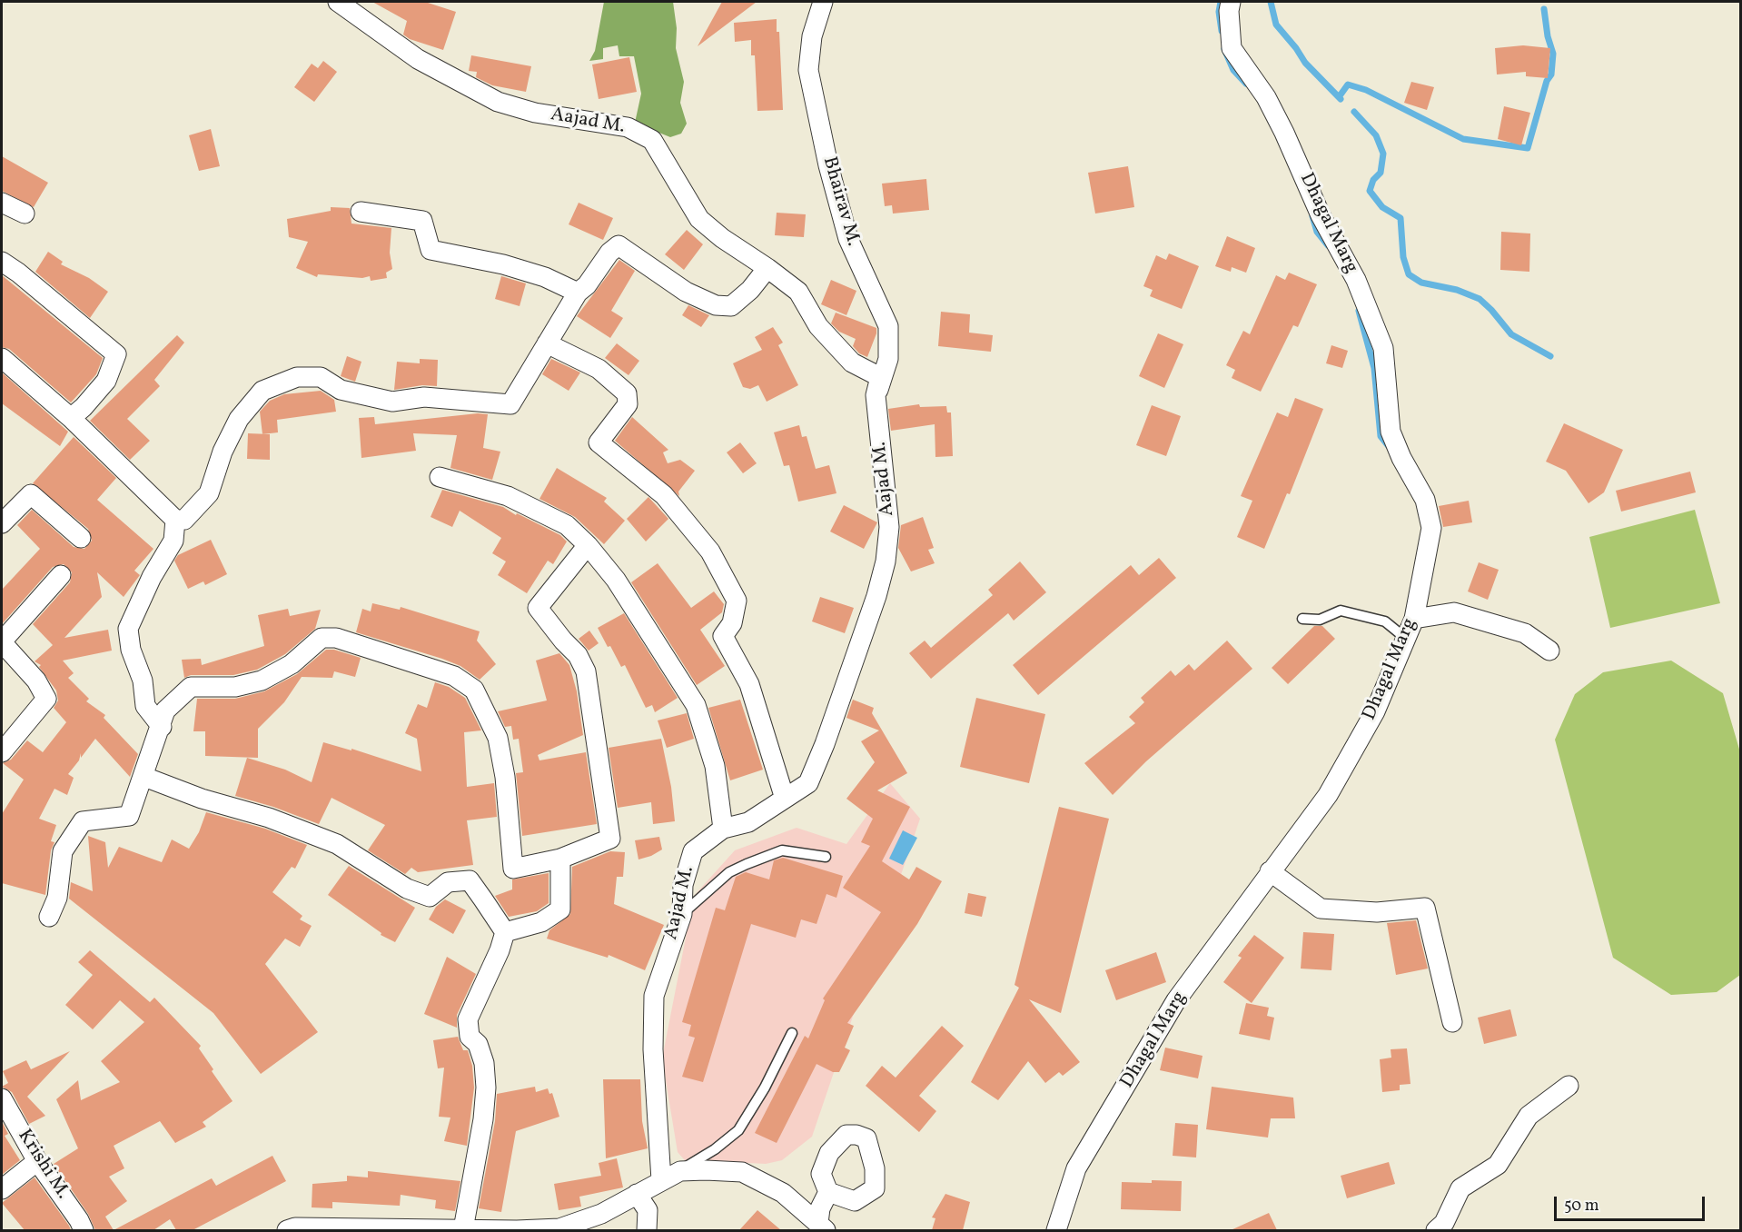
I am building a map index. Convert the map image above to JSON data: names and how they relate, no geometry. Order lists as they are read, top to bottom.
{
  "streets": {
    "street": [
      "Aajad M.",
      "Bhairav M.",
      "Dhagal Marg",
      "Krishi M."
    ]
  },
  "crossings": [
    ["Aajad M.", "Bhairav M."]
  ],
  "scale_bar": "50 m"
}
